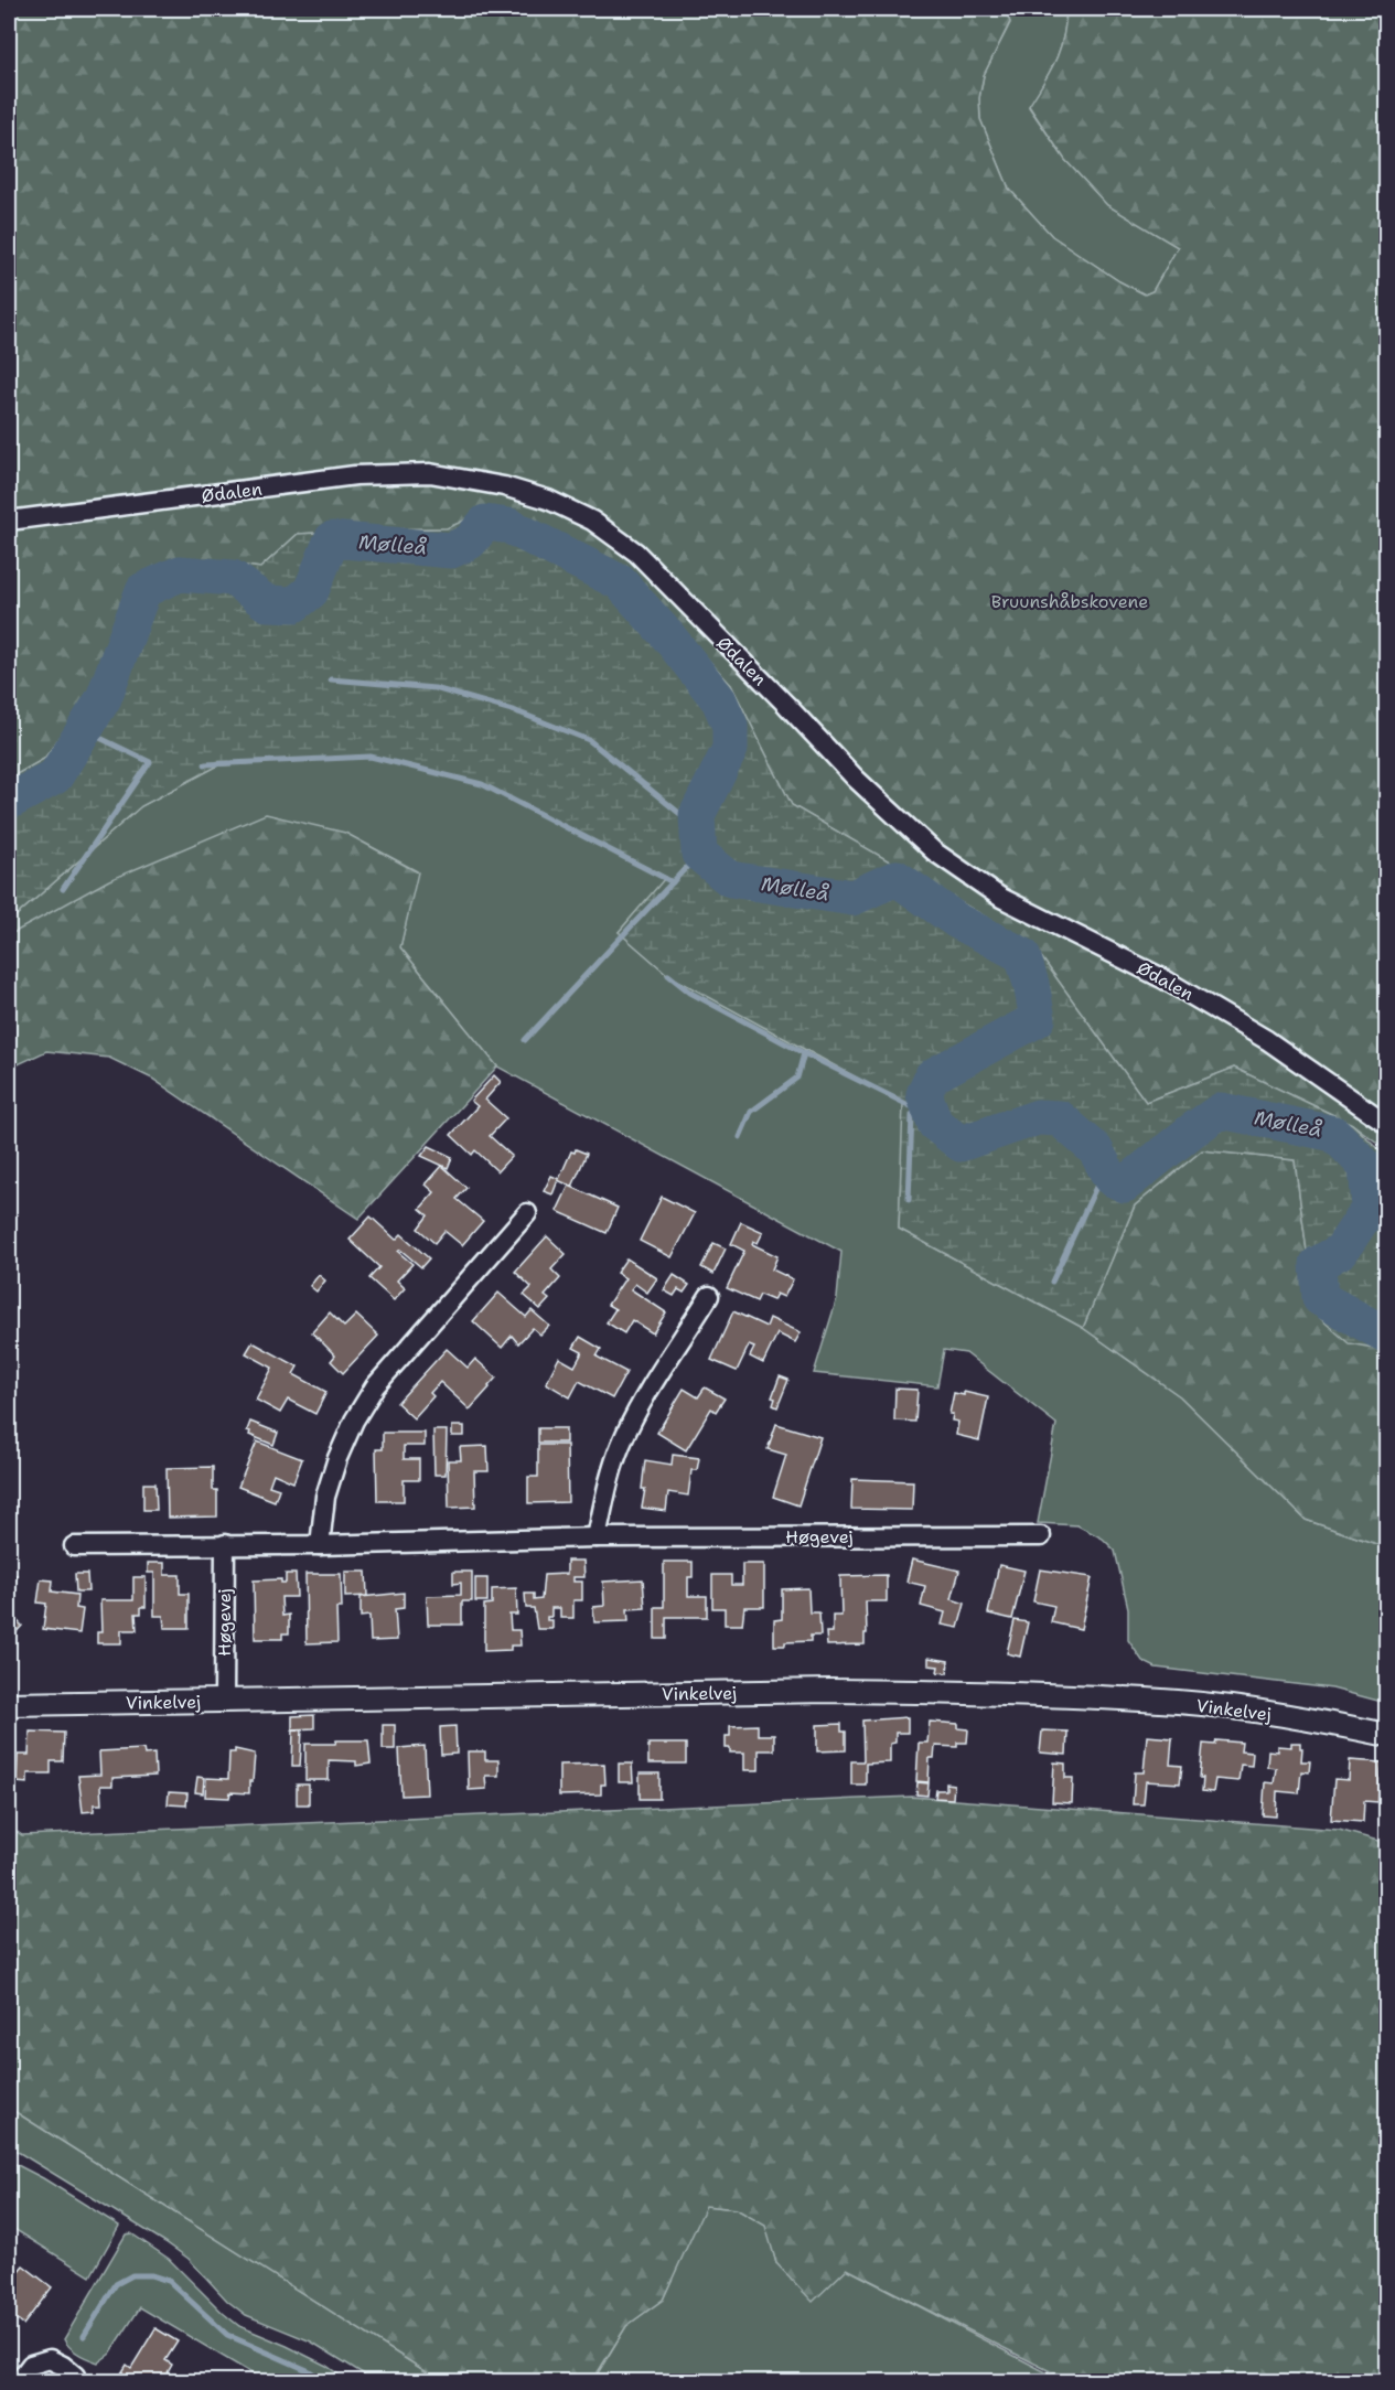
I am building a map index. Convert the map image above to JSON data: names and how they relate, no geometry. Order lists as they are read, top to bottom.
{
  "streets": {
    "street": ["Ødalen", "Høgevej", "Vinkelvej"]
  },
  "crossings": [
    ["Høgevej", "Vinkelvej"]
  ],
  "water": ["Mølleå"],
  "parks": ["Bruunshåbskovene"]
}
